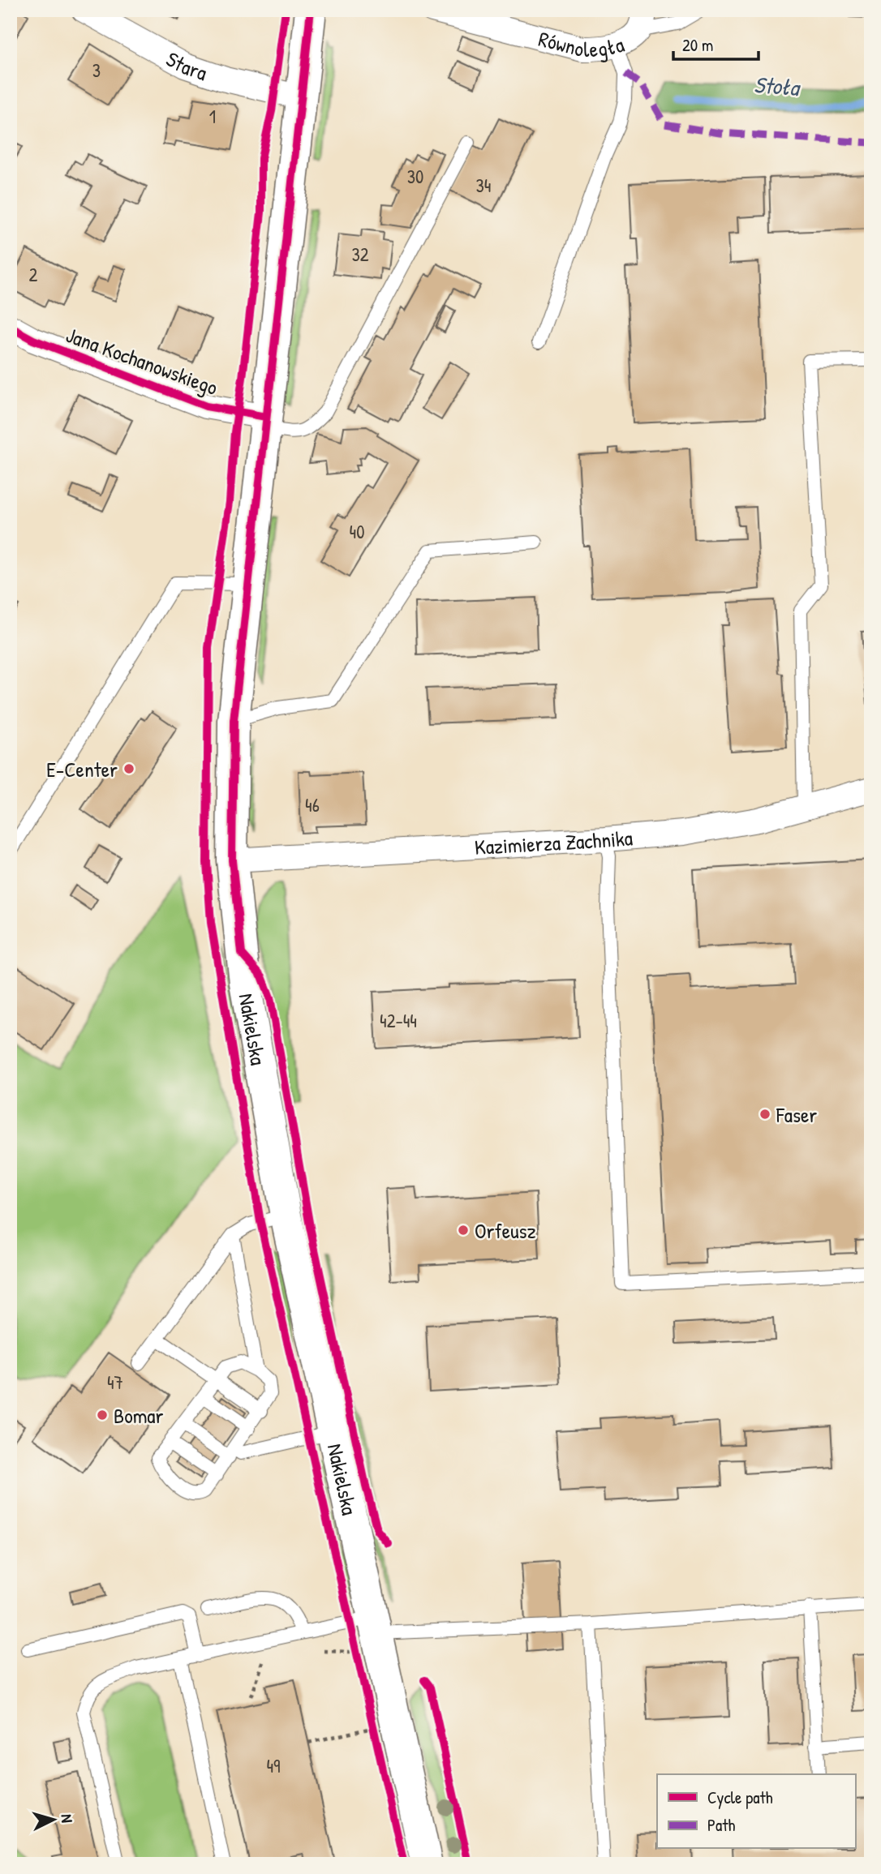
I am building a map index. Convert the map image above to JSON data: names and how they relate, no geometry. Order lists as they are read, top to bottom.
{
  "streets": {
    "street": [
      "Równoległa",
      "Stara",
      "Jana Kochanowskiego",
      "Kazimierza Zachnika",
      "Nakielska"
    ]
  },
  "crossings": [
    ["Stara", "Nakielska"],
    ["Jana Kochanowskiego", "Nakielska"],
    ["Kazimierza Zachnika", "Nakielska"]
  ],
  "water": ["Stoła"],
  "places": [
    "E-Center",
    "Faser",
    "Orfeusz",
    "Bomar"
  ],
  "house_numbers": [
    "3",
    "1",
    "30",
    "34",
    "32",
    "2",
    "40",
    "46",
    "42-44",
    "47",
    "49"
  ],
  "legend": ["Cycle path", "Path"],
  "scale_bar": "20 m",
  "north": "right"
}
